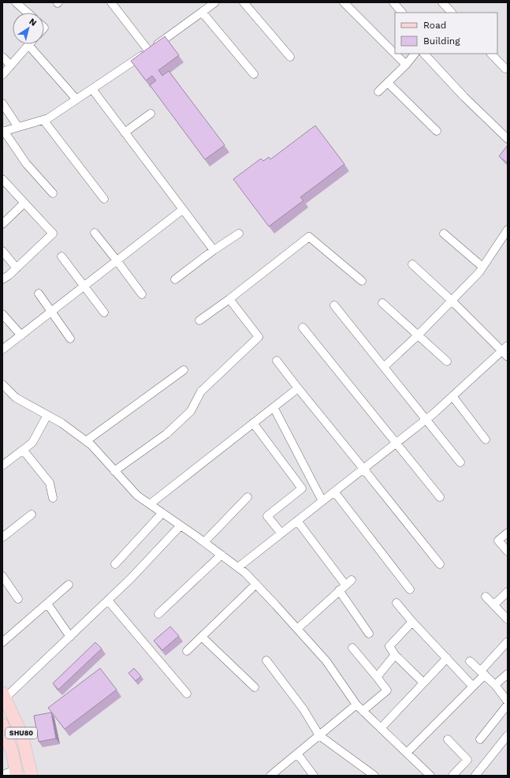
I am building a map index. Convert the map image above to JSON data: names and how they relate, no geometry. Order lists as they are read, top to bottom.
{
  "streets": {
    "main road": ["SHU80"]
  },
  "legend": ["Road", "Building"],
  "north": "top right"
}
